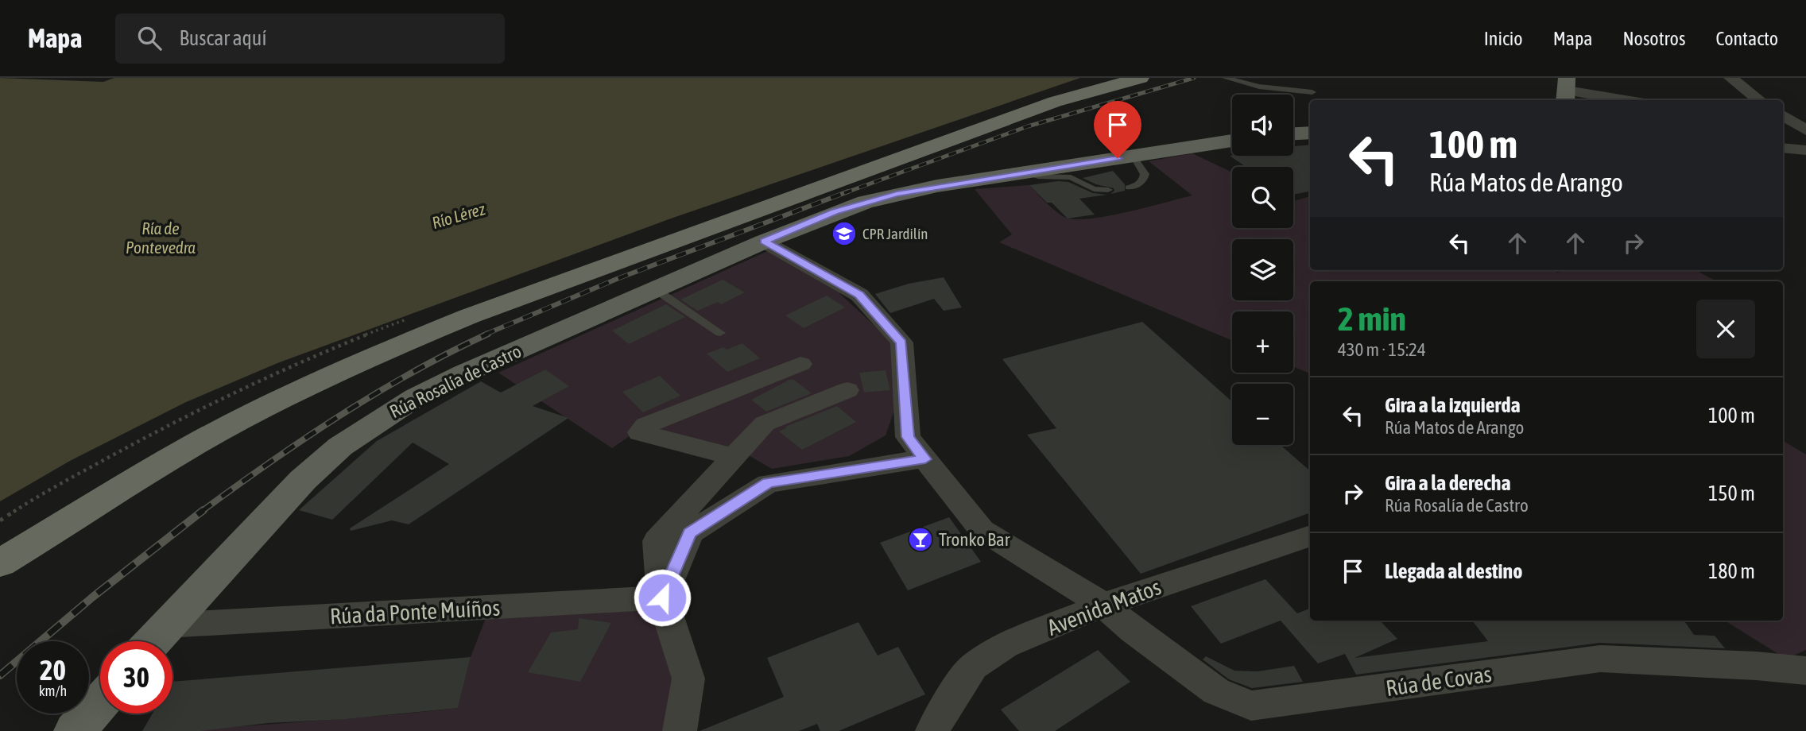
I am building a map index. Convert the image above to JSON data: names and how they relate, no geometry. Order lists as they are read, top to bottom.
{
  "streets": {
    "main road": ["Rúa Rosalía de Castro"],
    "street": ["Avenida Matos", "Rúa da Ponte Muíños", "Rúa de Covas"]
  },
  "crossings": [
    ["Rúa Rosalía de Castro", "Rúa da Ponte Muíños"],
    ["Rúa Rosalía de Castro", "Rúa de Covas"],
    ["Avenida Matos", "Rúa de Covas"]
  ],
  "water": ["Río Lérez", "Ría de Pontevedra"],
  "places": {
    "school or university": ["CPR Jardilín"],
    "bar": ["Tronko Bar"]
  },
  "page": {
    "header": "Mapa",
    "search": "Buscar aquí",
    "nav": [
      "Inicio",
      "Mapa",
      "Nosotros",
      "Contacto"
    ],
    "map_buttons": ["+", "−"],
    "turn": ["100 m", "Rúa Matos de Arango"],
    "heading": ["2 min", "430 m · 15:24"],
    "list": [
      {
        "name": "Gira a la izquierda",
        "note": "Rúa Matos de Arango",
        "value": "100 m"
      },
      {
        "name": "Gira a la derecha",
        "note": "Rúa Rosalía de Castro",
        "value": "150 m"
      },
      {
        "name": "Llegada al destino",
        "value": "180 m"
      }
    ],
    "speed": "20 km/h",
    "limit": "30"
  }
}
